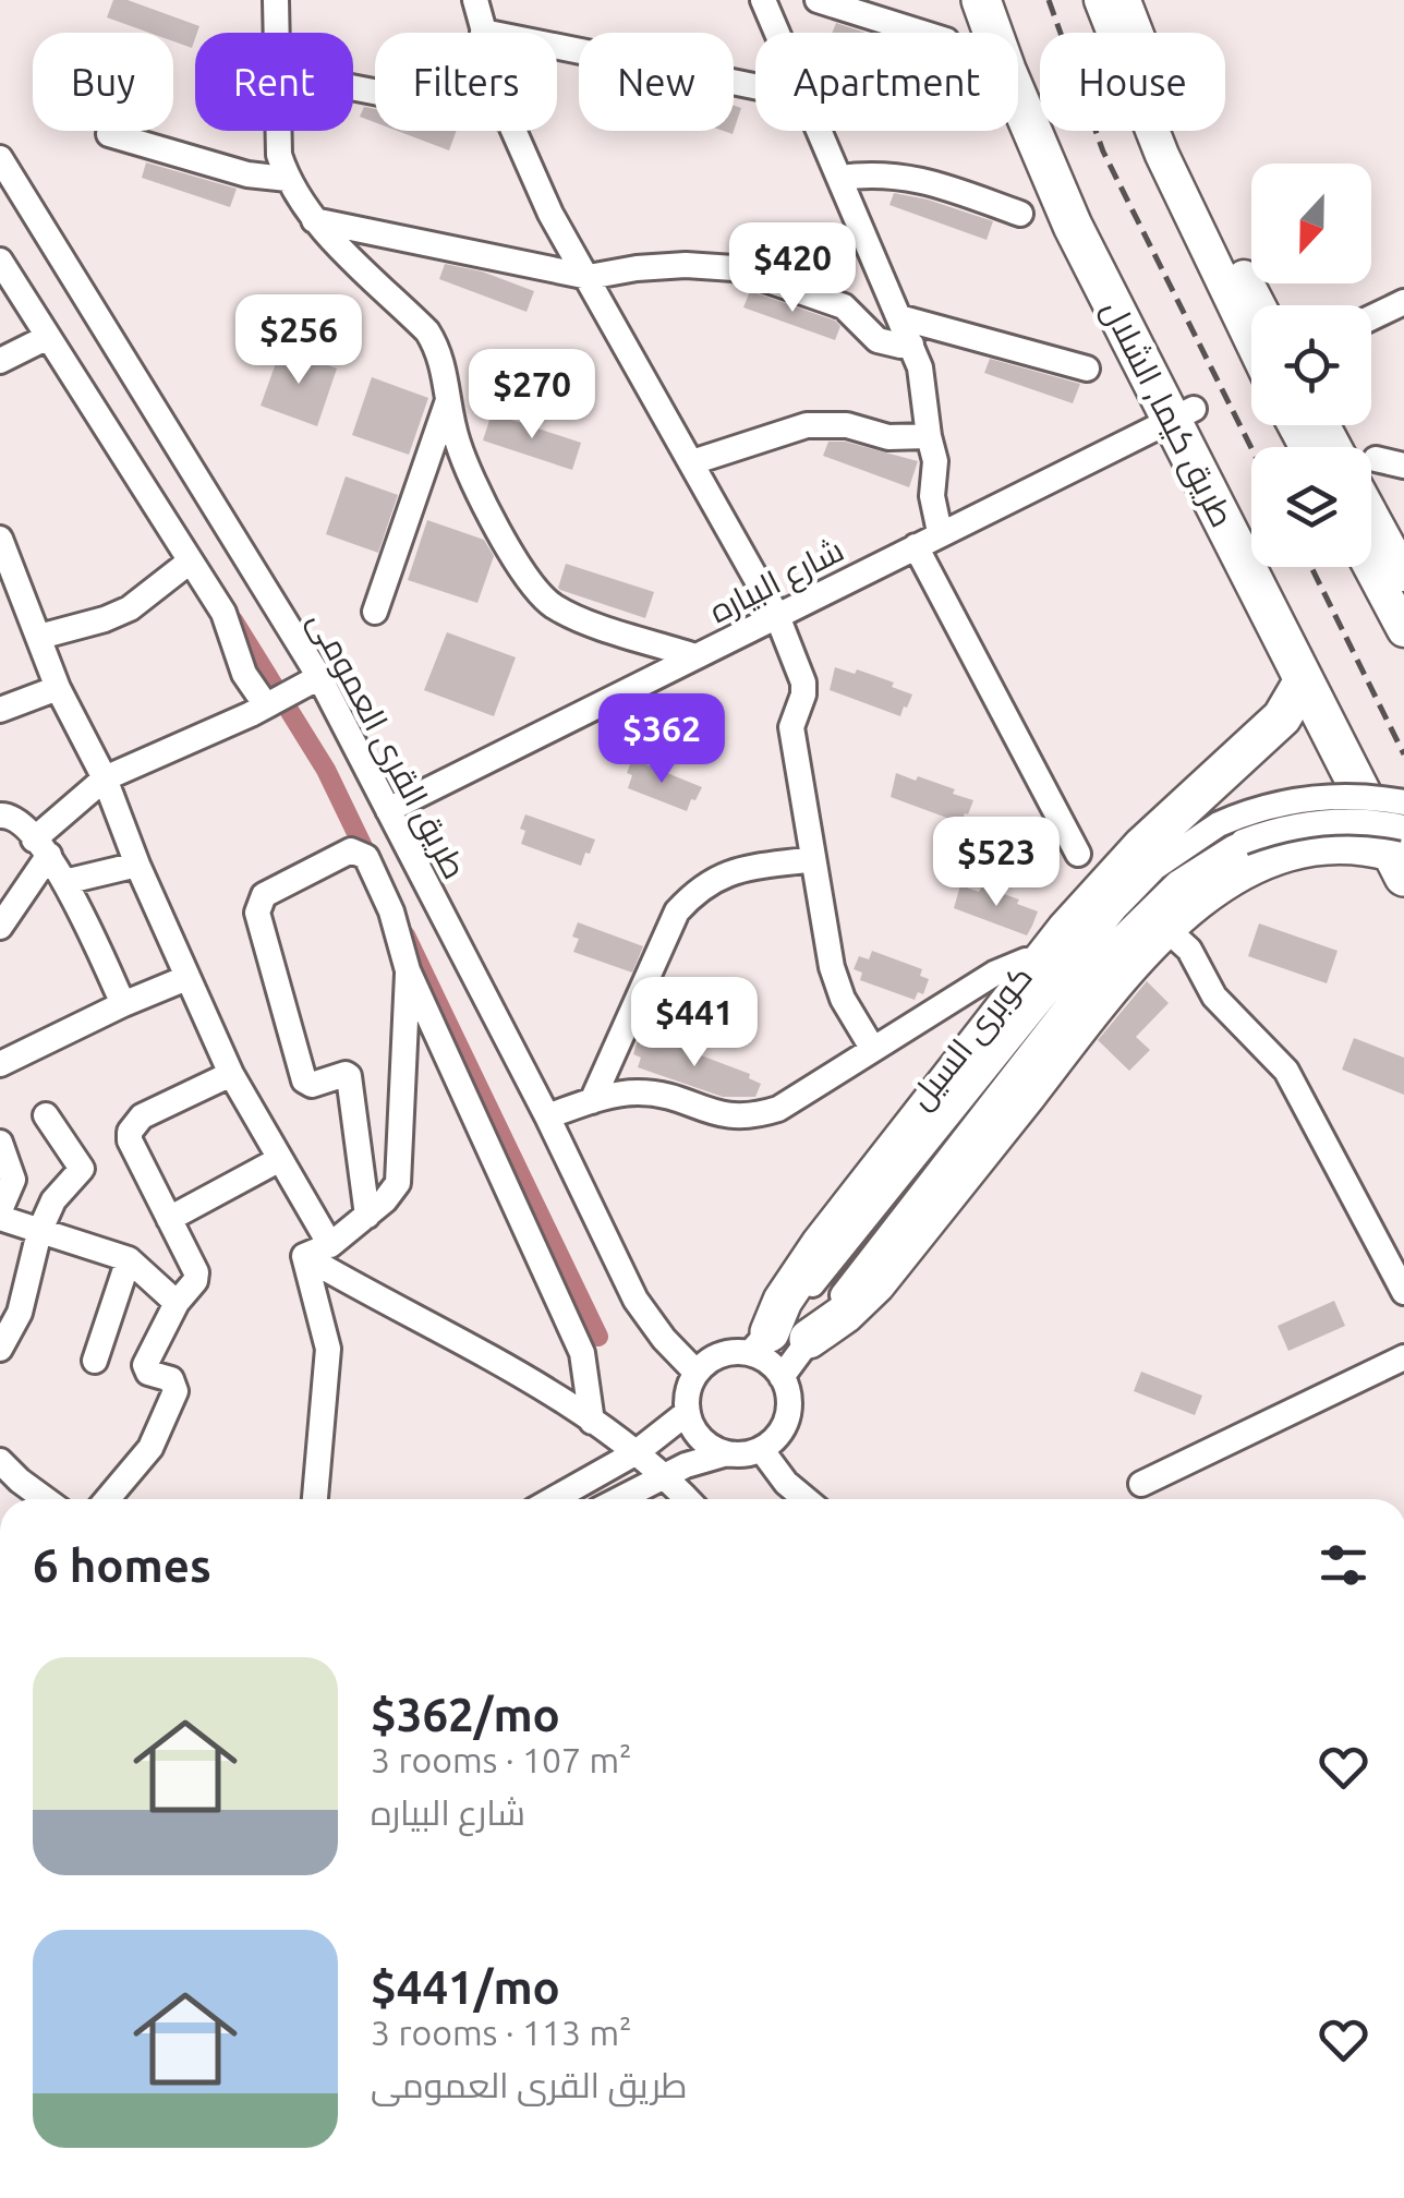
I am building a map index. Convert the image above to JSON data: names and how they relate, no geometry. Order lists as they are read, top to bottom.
{
  "streets": {
    "highway": ["طريق كيما, الشلال"],
    "street": ["شارع البياره", "طريق القرى العمومى", "كوبرى السيل"]
  },
  "crossings": [
    ["طريق كيما, الشلال", "شارع البياره"],
    ["طريق كيما, الشلال", "كوبرى السيل"],
    ["شارع البياره", "طريق القرى العمومى"],
    ["طريق القرى العمومى", "كوبرى السيل"]
  ],
  "north": "bottom",
  "page": {
    "chip": [
      "Buy",
      "Rent",
      "Filters",
      "New",
      "Apartment",
      "House"
    ],
    "price": [
      "$420",
      "$256",
      "$270",
      "$362",
      "$523",
      "$441"
    ],
    "heading": "6 homes",
    "list": [
      {
        "name": "$362/mo",
        "note": "3 rooms · 107 m² · شارع البياره"
      },
      {
        "name": "$441/mo",
        "note": "3 rooms · 113 m² · طريق القرى العمومى"
      }
    ]
  }
}
